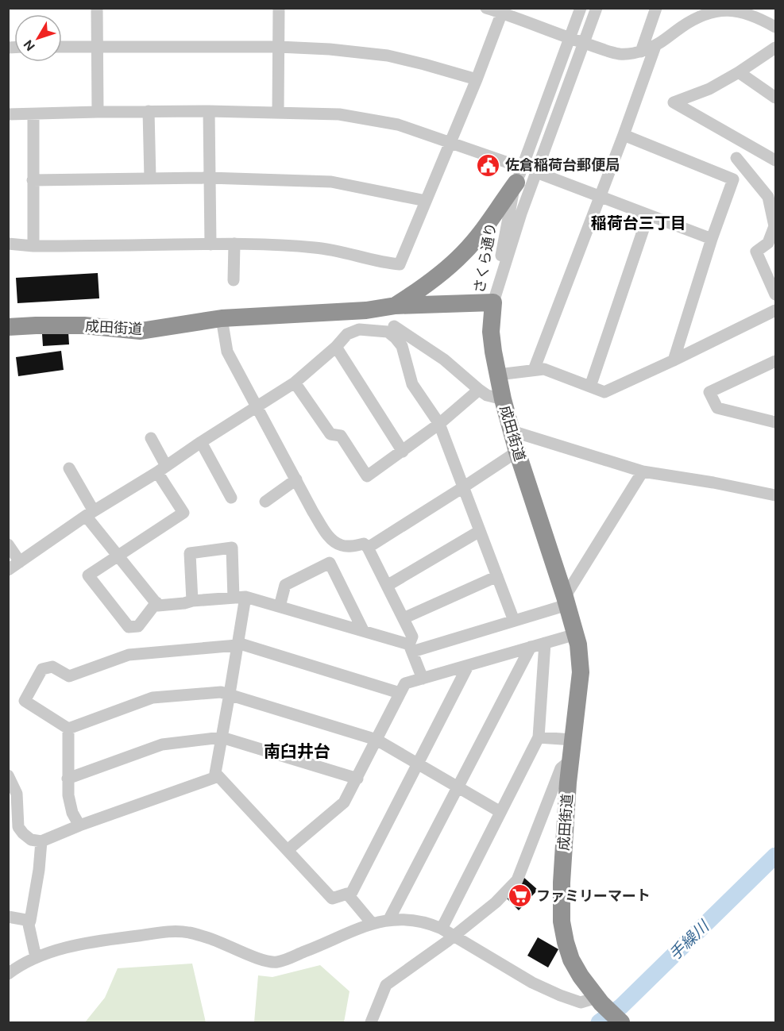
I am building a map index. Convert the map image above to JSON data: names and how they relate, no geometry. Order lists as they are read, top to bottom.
{
  "streets": {
    "highway": ["成田街道"],
    "street": ["さくら通り"]
  },
  "crossings": [
    ["さくら通り", "成田街道"]
  ],
  "districts": ["稲荷台三丁目", "南臼井台"],
  "water": ["手繰川"],
  "places": {
    "public building": ["佐倉稲荷台郵便局"],
    "supermarket": ["ファミリーマート"]
  },
  "north": "bottom left"
}
